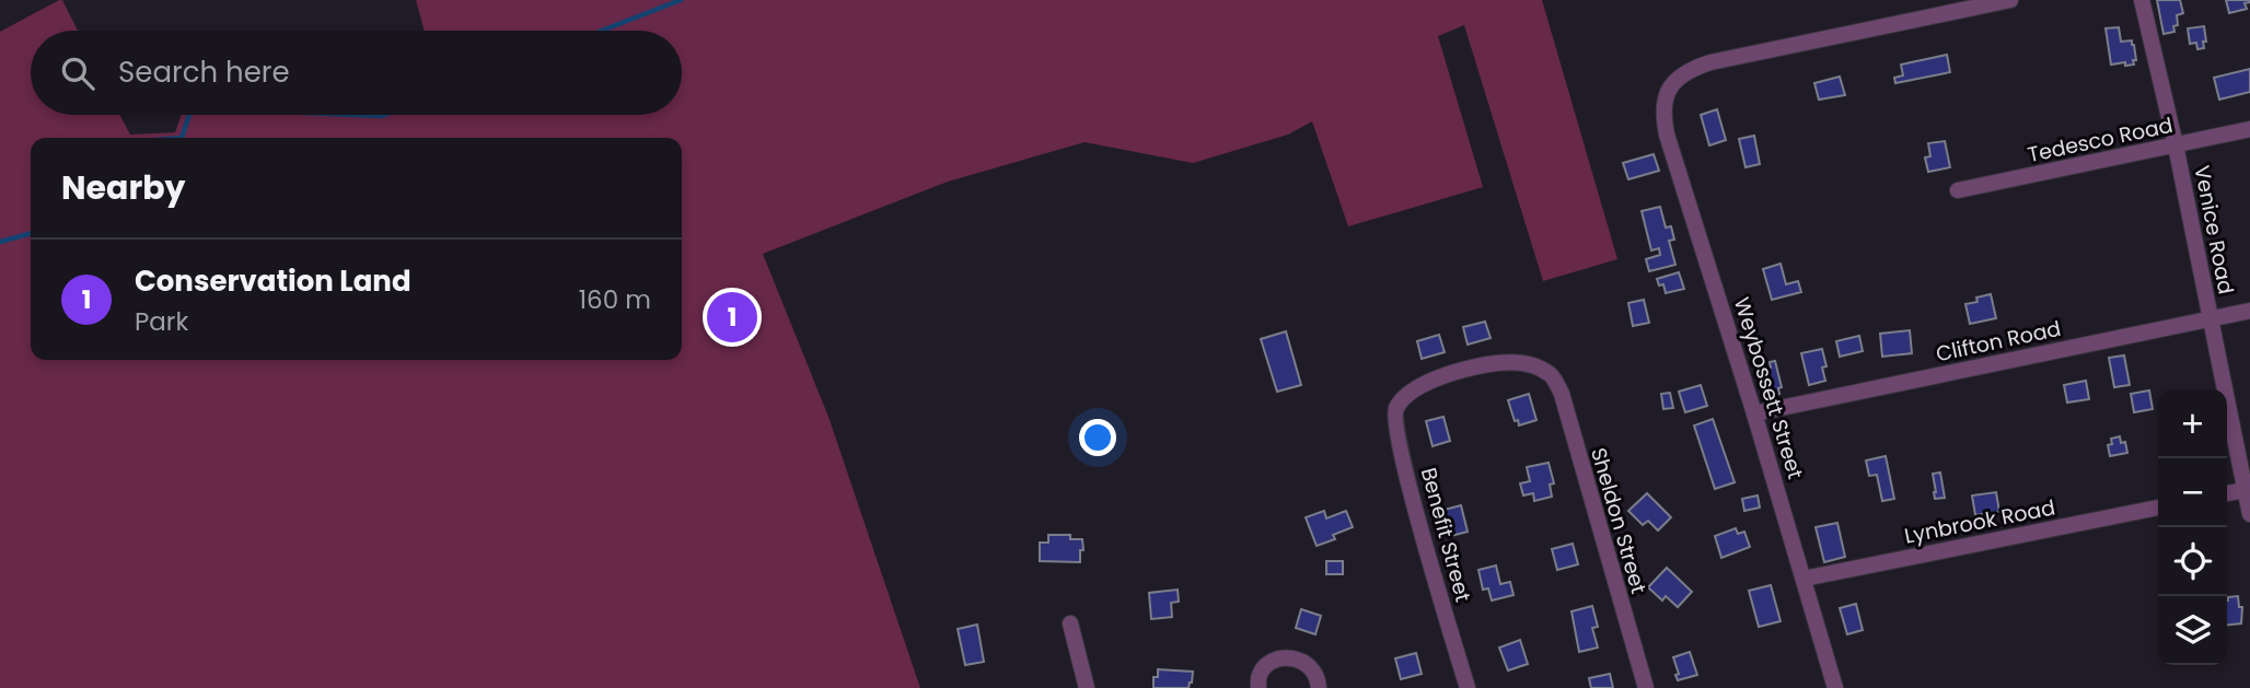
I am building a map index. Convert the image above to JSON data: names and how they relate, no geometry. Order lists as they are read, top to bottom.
{
  "streets": {
    "street": [
      "Tedesco Road",
      "Venice Road",
      "Clifton Road",
      "Weybossett Street",
      "Sheldon Street",
      "Lynbrook Road",
      "Benefit Street"
    ]
  },
  "crossings": [
    ["Tedesco Road", "Venice Road"],
    ["Venice Road", "Clifton Road"],
    ["Clifton Road", "Weybossett Street"],
    ["Weybossett Street", "Lynbrook Road"],
    ["Sheldon Street", "Benefit Street"]
  ],
  "page": {
    "search": "Search here",
    "heading": "Nearby",
    "list": [
      {
        "mark": "1",
        "name": "Conservation Land",
        "note": "Park",
        "value": "160 m"
      }
    ],
    "pins": "1",
    "map_buttons": ["+", "−"]
  }
}
